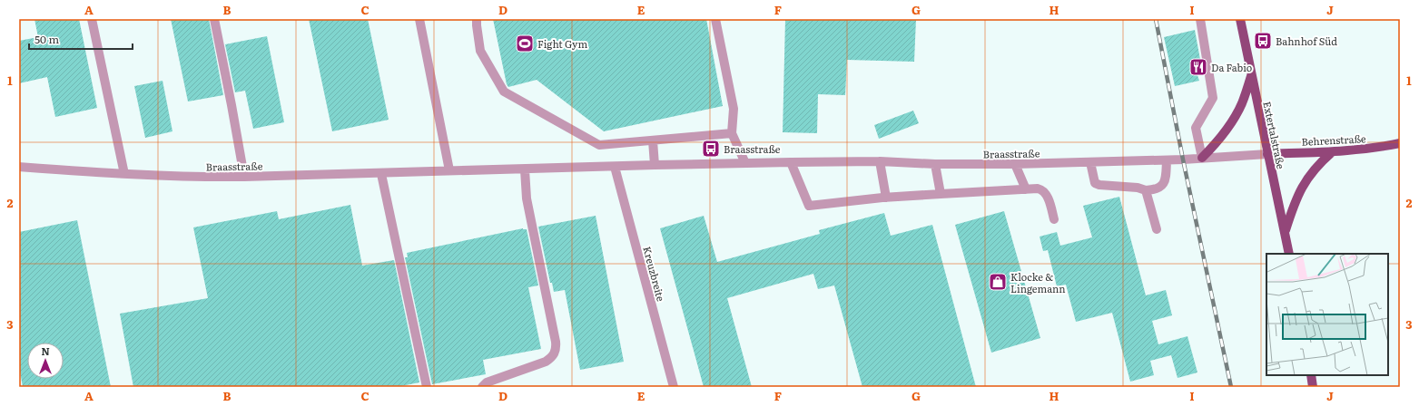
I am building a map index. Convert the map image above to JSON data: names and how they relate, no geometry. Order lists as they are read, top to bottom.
{
  "streets": {
    "main road": ["Extertalstraße", "Behrenstraße"],
    "street": ["Braasstraße", "Kreuzbreite"]
  },
  "crossings": [
    ["Extertalstraße", "Behrenstraße"],
    ["Extertalstraße", "Braasstraße"],
    ["Behrenstraße", "Braasstraße"],
    ["Braasstraße", "Kreuzbreite"]
  ],
  "places": {
    "bus stop": ["Bahnhof Süd", "Braasstraße"],
    "sports": ["Fight Gym"],
    "restaurant": ["Da Fabio"],
    "shop": ["Klocke & Lingemann"]
  },
  "scale_bar": "50 m",
  "north": "top",
  "grid": {
    "columns": [
      "A",
      "B",
      "C",
      "D",
      "E",
      "F",
      "G",
      "H",
      "I",
      "J"
    ],
    "rows": ["1", "2", "3"]
  }
}
